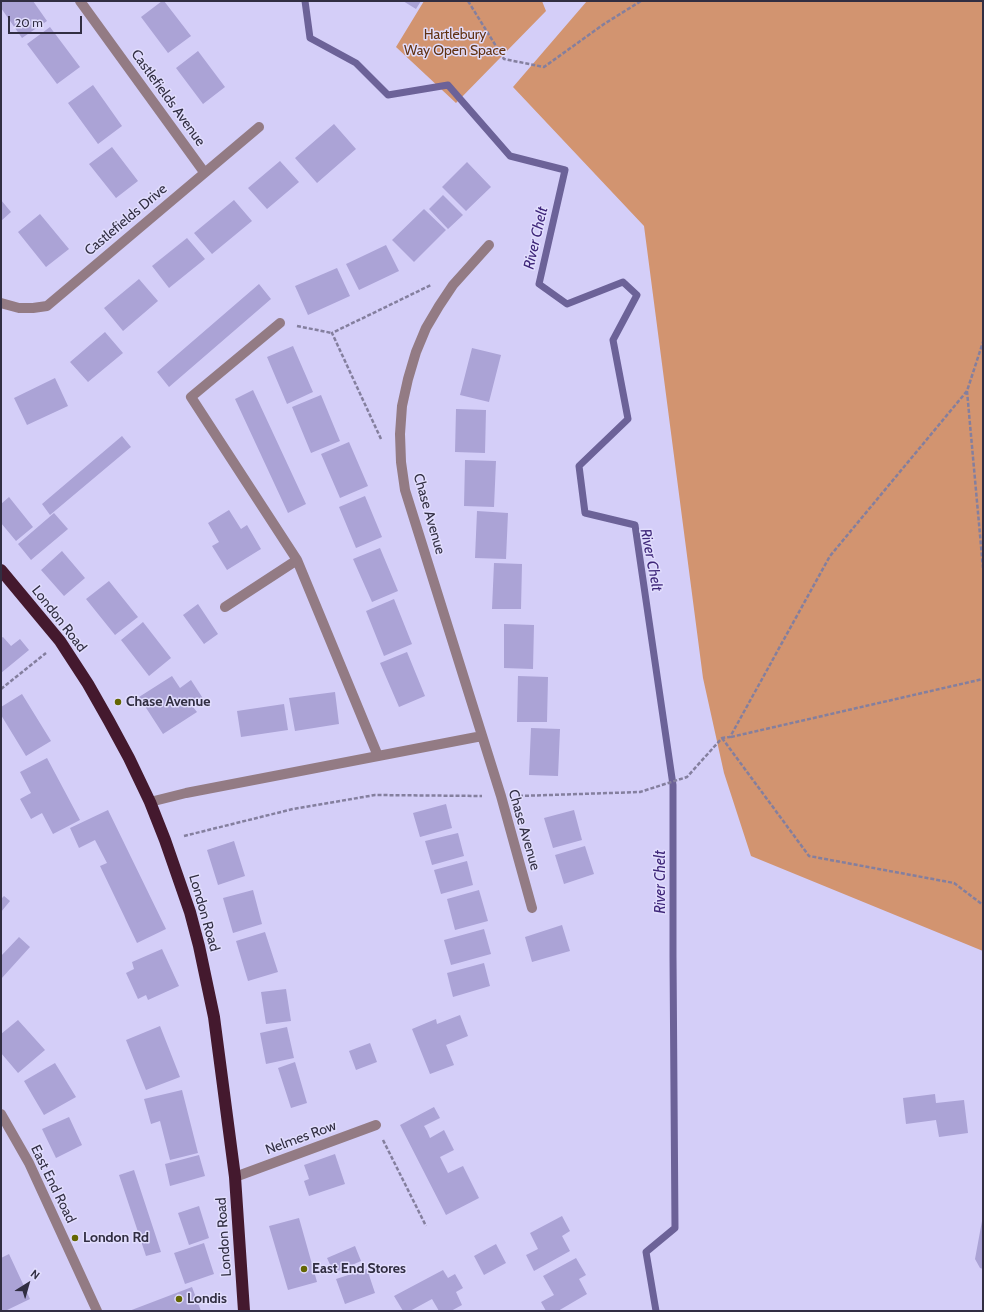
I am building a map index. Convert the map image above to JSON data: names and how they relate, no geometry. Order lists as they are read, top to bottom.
{
  "streets": {
    "highway": ["London Road"],
    "street": [
      "Castlefields Avenue",
      "Castlefields Drive",
      "Chase Avenue",
      "Nelmes Row",
      "East End Road"
    ]
  },
  "crossings": [
    ["Castlefields Avenue", "Castlefields Drive"],
    ["London Road", "Nelmes Row"]
  ],
  "water": ["River Chelt"],
  "parks": ["Hartlebury Way Open Space"],
  "places": [
    "Chase Avenue",
    "London Rd",
    "East End Stores",
    "Londis"
  ],
  "scale_bar": "20 m",
  "north": "top right"
}
